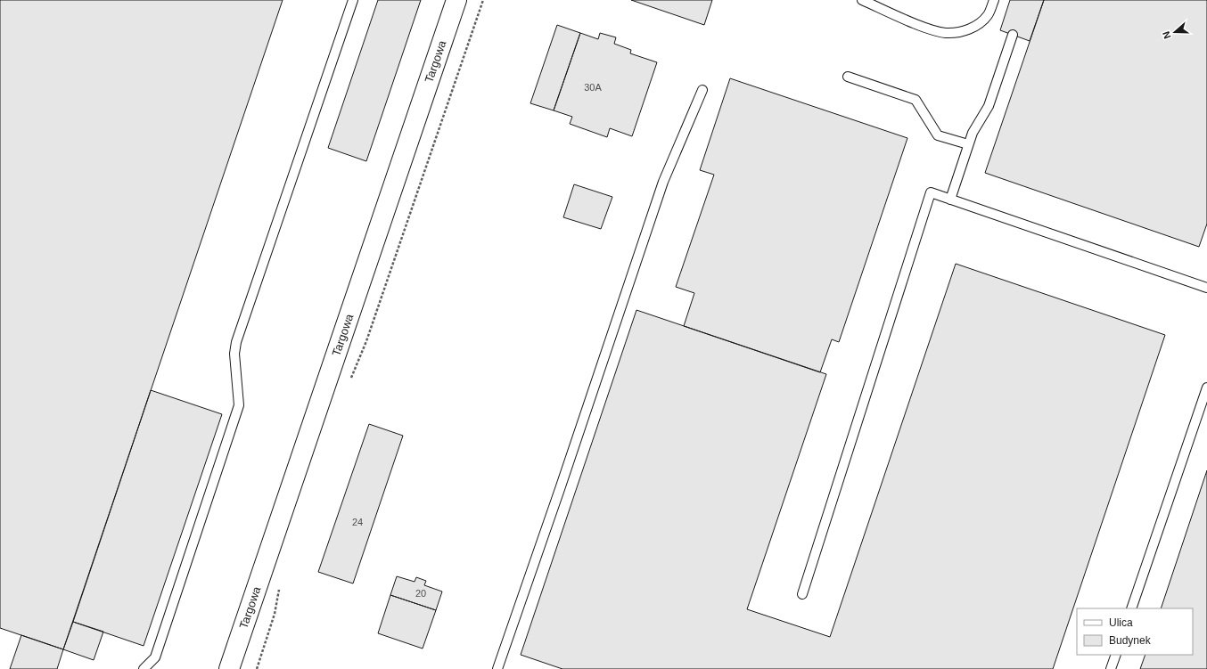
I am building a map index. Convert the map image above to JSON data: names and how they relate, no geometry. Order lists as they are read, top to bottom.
{
  "streets": {
    "street": ["Targowa"]
  },
  "house_numbers": ["30A", "24", "20"],
  "legend": ["Ulica", "Budynek"],
  "north": "left"
}
